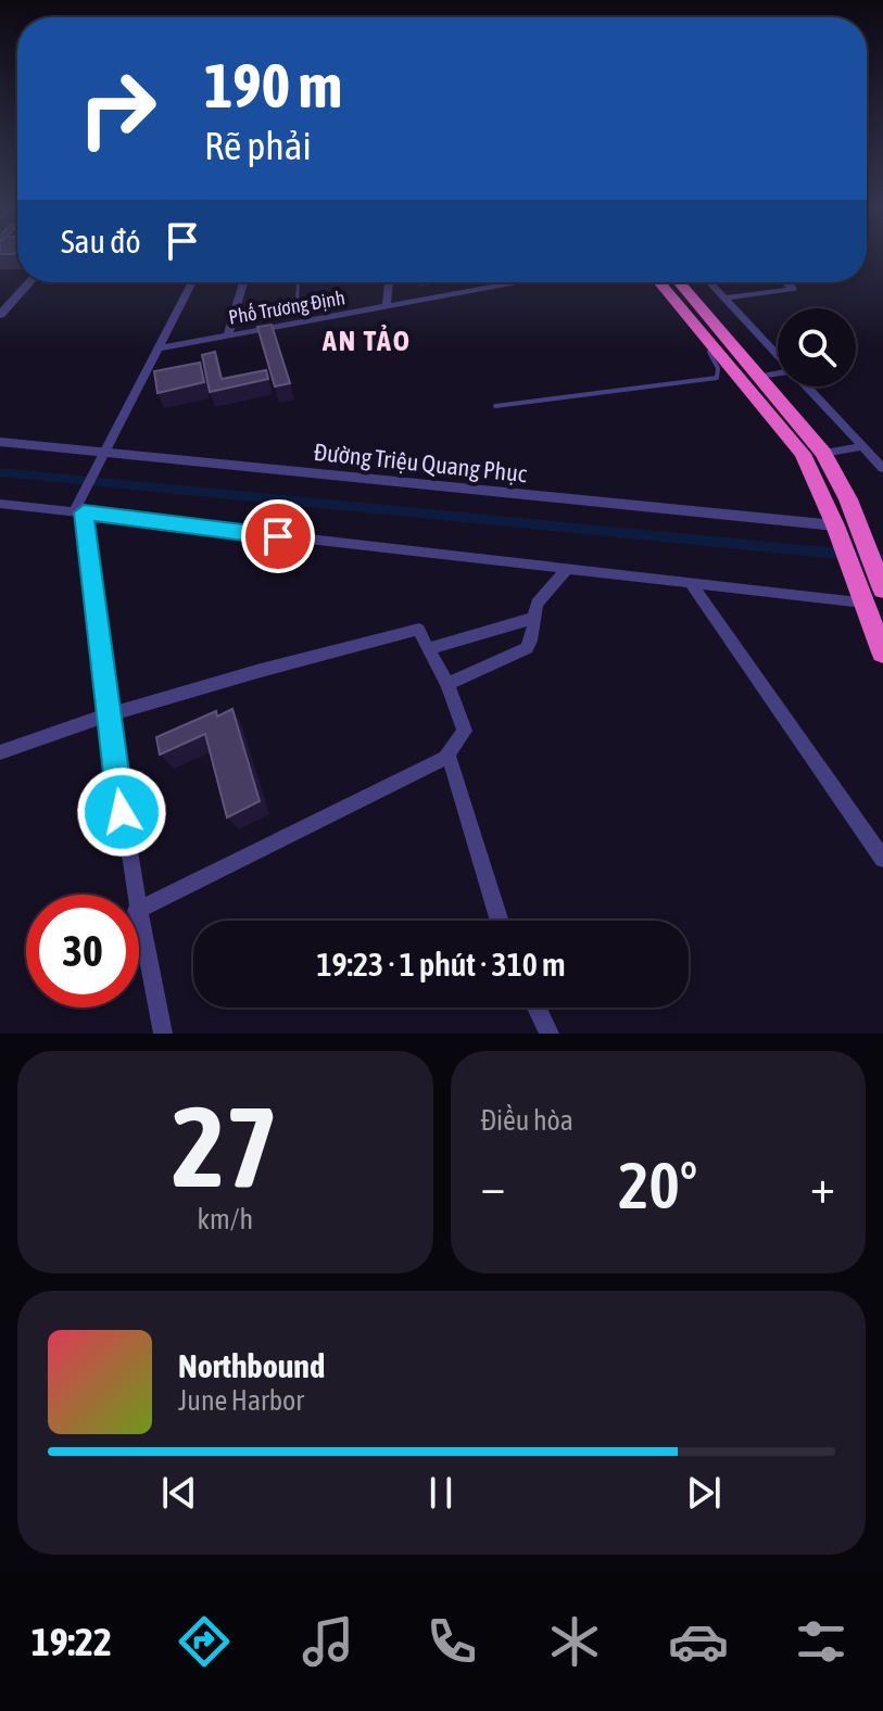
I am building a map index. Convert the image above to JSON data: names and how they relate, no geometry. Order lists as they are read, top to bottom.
{
  "streets": {
    "street": ["Phố Trương Định", "Đường Triệu Quang Phục"]
  },
  "districts": ["AN TẢO"],
  "page": {
    "turn": ["190 m", "Rẽ phải"],
    "then": "Sau đó",
    "limit": "30",
    "trip": "19:23 · 1 phút · 310 m",
    "tile": [
      ["27", "km/h"],
      "Điều hòa"
    ],
    "heat": ["−", "20°", "+"],
    "song": ["Northbound", "June Harbor"],
    "tabs": "19:22"
  }
}
